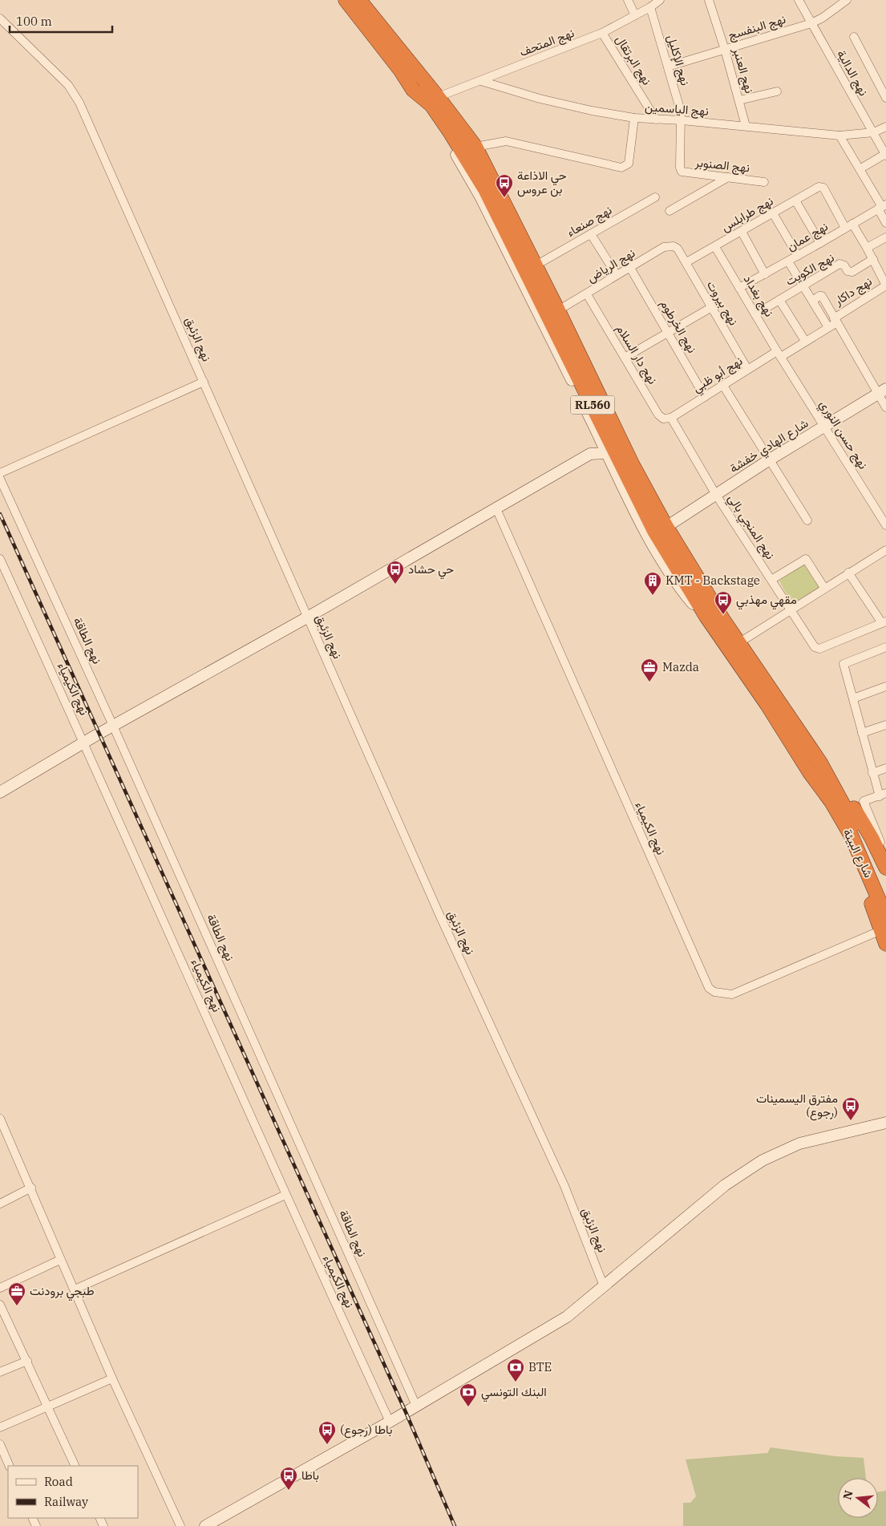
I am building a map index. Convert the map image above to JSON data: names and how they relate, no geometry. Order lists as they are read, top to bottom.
{
  "streets": {
    "highway": ["RL560", "شارع البيئة"],
    "street": [
      "نهج البنفسج",
      "نهج المتحف",
      "نهج البرتقال",
      "نهج الإكليل",
      "نهج العنبر",
      "نهج الدالية",
      "نهج الياسمين",
      "نهج الصنوبر",
      "نهج طرابلس",
      "نهج صنعاء",
      "نهج عمان",
      "نهج الرياض",
      "نهج الكويت",
      "نهج داكار",
      "نهج بغداد",
      "نهج بيروت",
      "نهج الخرطوم",
      "نهج الزئبق",
      "نهج دار السلام",
      "نهج أبو ظبي",
      "نهج حسن النوري",
      "شارع الهادي خفشة",
      "نهج المنجي بالي",
      "نهج الطاقة",
      "نهج الكيمياء"
    ]
  },
  "crossings": [
    ["نهج البنفسج", "نهج الإكليل"],
    ["نهج البنفسج", "نهج العنبر"],
    ["نهج البنفسج", "نهج الدالية"],
    ["نهج المتحف", "نهج البرتقال"],
    ["نهج المتحف", "نهج الإكليل"],
    ["نهج المتحف", "نهج الياسمين"],
    ["نهج المتحف", "RL560"],
    ["نهج البرتقال", "نهج الياسمين"],
    ["نهج الإكليل", "نهج الياسمين"],
    ["نهج الإكليل", "نهج الصنوبر"],
    ["نهج العنبر", "نهج الياسمين"],
    ["نهج الدالية", "نهج الياسمين"],
    ["نهج الياسمين", "نهج الصنوبر"],
    ["نهج طرابلس", "نهج عمان"],
    ["نهج طرابلس", "نهج بغداد"],
    ["نهج طرابلس", "نهج بيروت"],
    ["نهج صنعاء", "RL560"],
    ["نهج عمان", "نهج بغداد"],
    ["نهج الرياض", "نهج بيروت"],
    ["نهج الرياض", "نهج الخرطوم"],
    ["نهج الرياض", "نهج دار السلام"],
    ["نهج الرياض", "RL560"],
    ["نهج الكويت", "نهج بغداد"],
    ["نهج داكار", "نهج أبو ظبي"],
    ["نهج بغداد", "نهج أبو ظبي"],
    ["نهج بغداد", "نهج حسن النوري"],
    ["نهج بيروت", "نهج أبو ظبي"],
    ["نهج الخرطوم", "نهج أبو ظبي"],
    ["نهج دار السلام", "نهج أبو ظبي"],
    ["نهج دار السلام", "نهج المنجي بالي"],
    ["نهج أبو ظبي", "نهج حسن النوري"],
    ["نهج أبو ظبي", "نهج المنجي بالي"],
    ["RL560", "شارع الهادي خفشة"],
    ["RL560", "شارع البيئة"],
    ["نهج حسن النوري", "شارع الهادي خفشة"],
    ["شارع الهادي خفشة", "نهج المنجي بالي"]
  ],
  "places": {
    "bus stop": [
      "حي الاذاعة بن عروس",
      "حي حشاد",
      "مقهي مهذبي",
      "مفترق اليسمينات (رجوع)",
      "باطا (رجوع)",
      "باطا"
    ],
    "building": ["KMT - Backstage"],
    "office": ["Mazda", "طبجي برودنت"],
    "bank": ["BTE", "البنك التونسي"]
  },
  "legend": ["Road", "Railway"],
  "scale_bar": "100 m",
  "north": "left"
}
